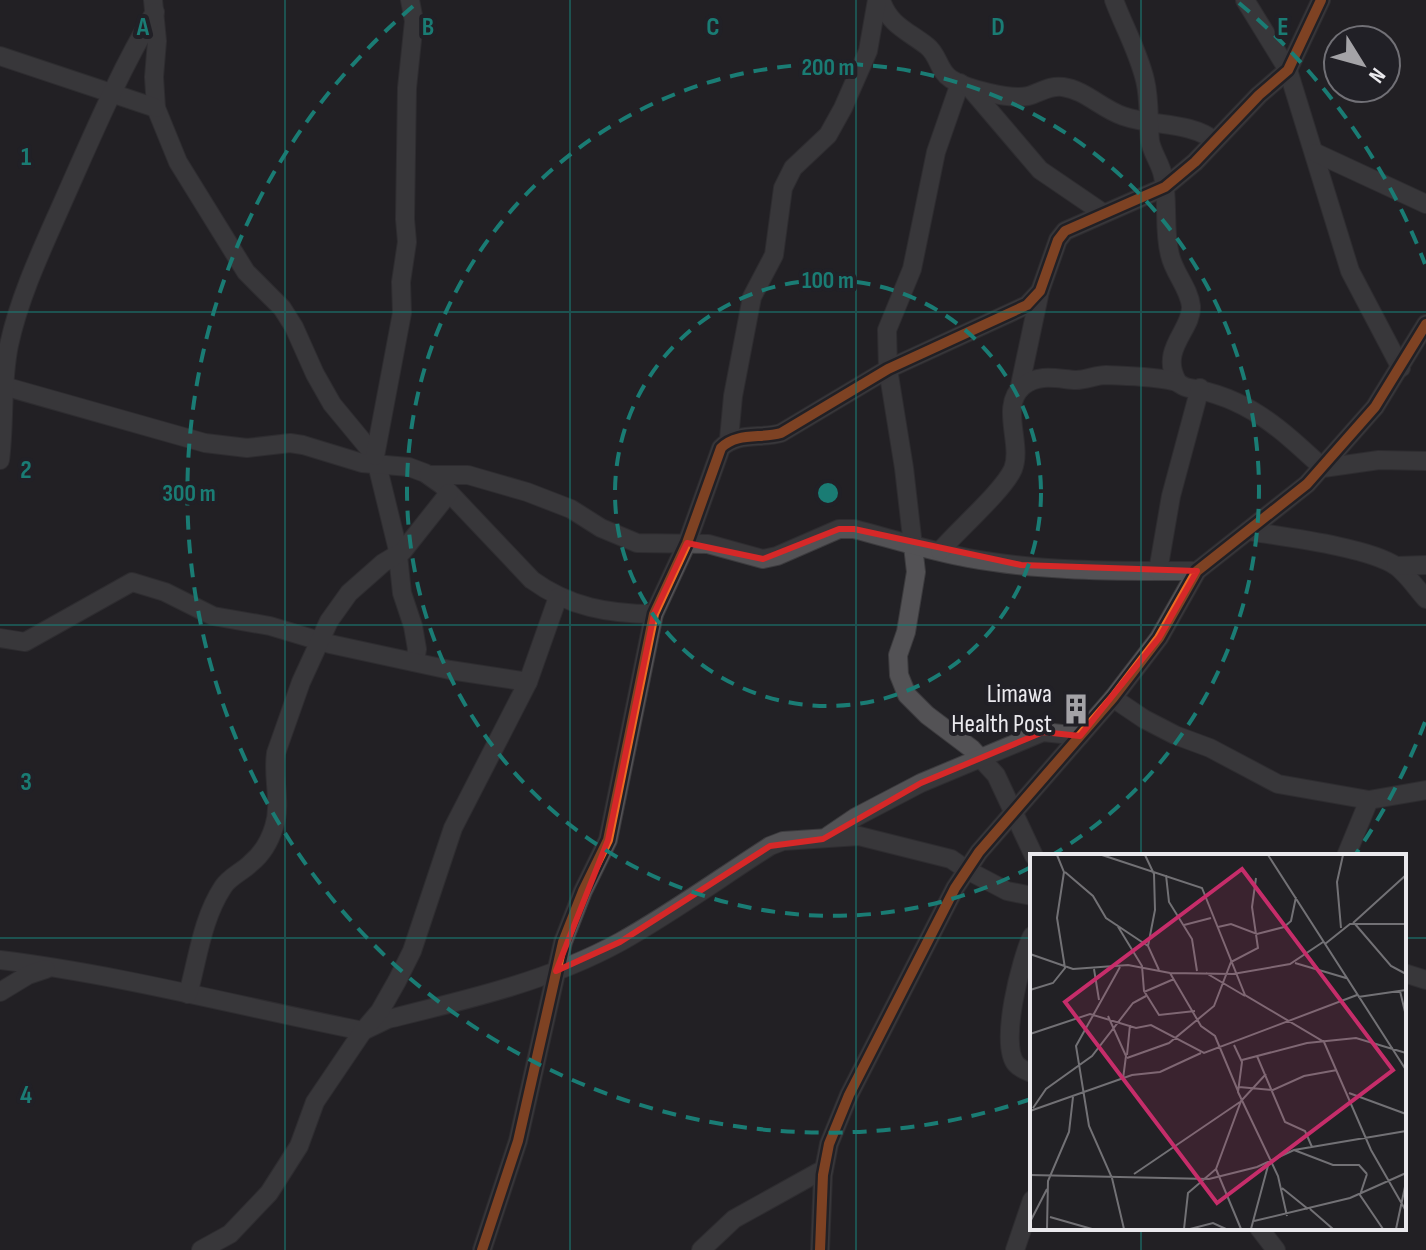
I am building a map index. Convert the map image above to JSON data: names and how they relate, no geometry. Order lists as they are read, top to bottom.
{
  "places": {
    "building": ["Limawa Health Post"]
  },
  "north": "bottom right",
  "grid": {
    "columns": [
      "A",
      "B",
      "C",
      "D",
      "E"
    ],
    "rows": [
      "1",
      "2",
      "3",
      "4"
    ]
  },
  "rings": ["200 m", "100 m", "300 m"]
}
